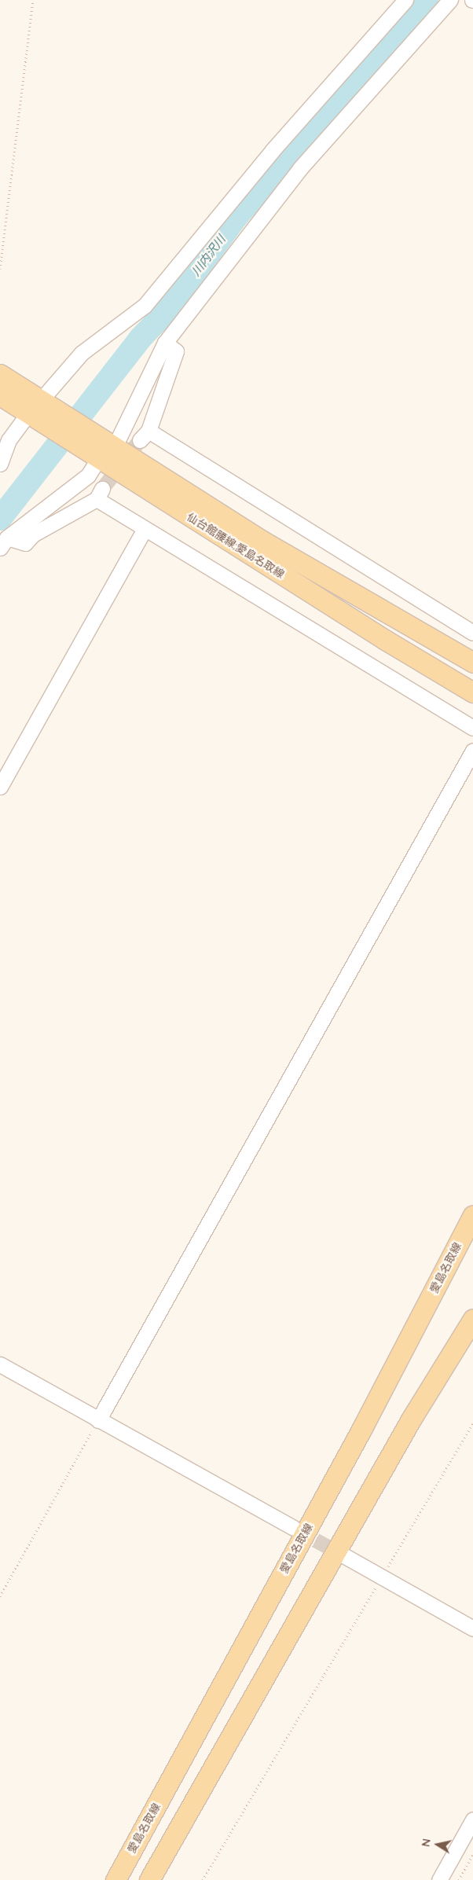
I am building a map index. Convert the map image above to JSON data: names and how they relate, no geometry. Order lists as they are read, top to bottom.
{
  "streets": {
    "main road": ["仙台館腰線;愛島名取線", "愛島名取線"]
  },
  "water": ["川内沢川"],
  "north": "left"
}
